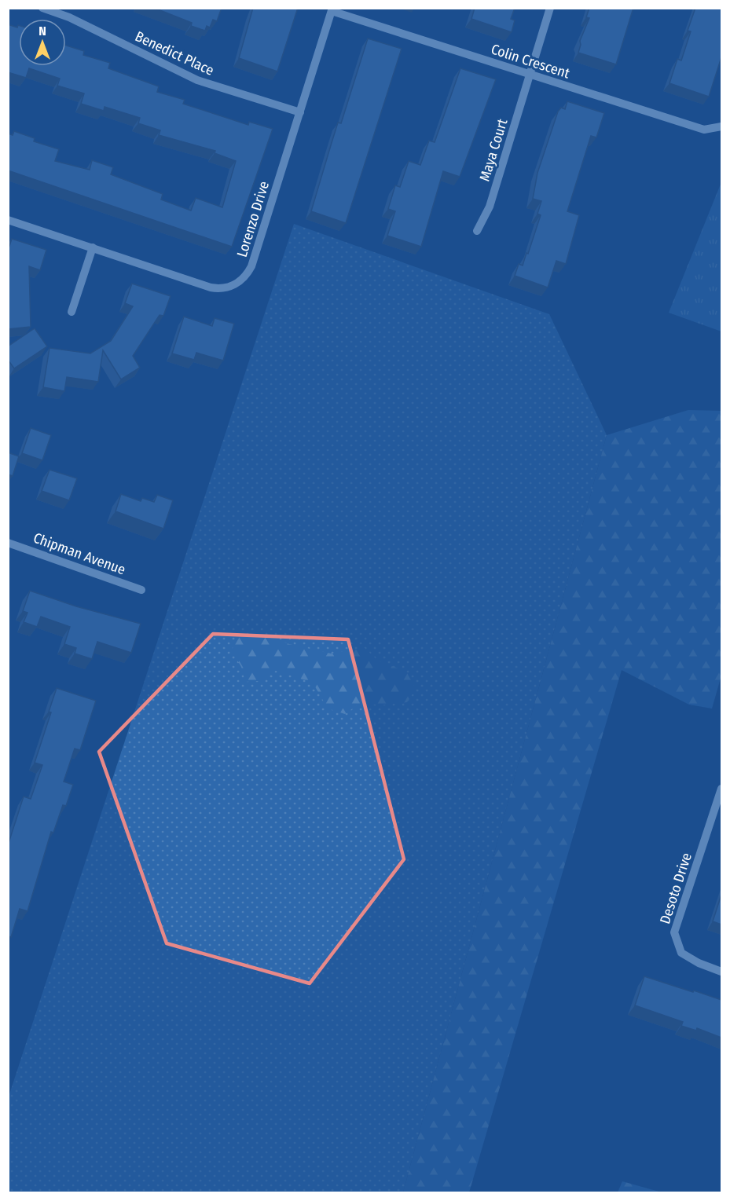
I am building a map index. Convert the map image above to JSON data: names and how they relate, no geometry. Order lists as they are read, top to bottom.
{
  "streets": {
    "street": [
      "Benedict Place",
      "Colin Crescent",
      "Maya Court",
      "Lorenzo Drive",
      "Chipman Avenue",
      "Desoto Drive"
    ]
  },
  "crossings": [
    ["Benedict Place", "Lorenzo Drive"],
    ["Colin Crescent", "Maya Court"],
    ["Colin Crescent", "Lorenzo Drive"]
  ],
  "north": "top"
}
